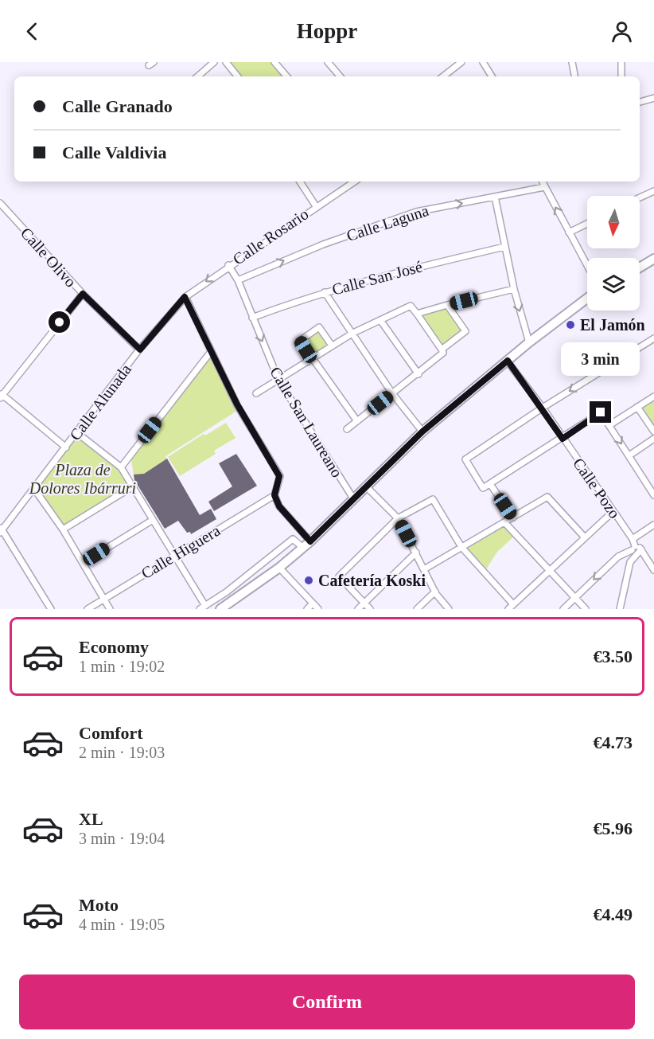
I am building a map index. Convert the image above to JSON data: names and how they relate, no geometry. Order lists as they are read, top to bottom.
{
  "streets": {
    "street": [
      "Calle Laguna",
      "Calle Rosario",
      "Calle Olivo",
      "Calle San José",
      "Calle Alunada",
      "Calle San Laureano",
      "Calle Pozo",
      "Calle Higuera"
    ]
  },
  "crossings": [
    ["Calle Laguna", "Calle San Laureano"],
    ["Calle Rosario", "Calle Alunada"],
    ["Calle Rosario", "Calle San Laureano"],
    ["Calle Olivo", "Calle Alunada"],
    ["Calle San José", "Calle San Laureano"]
  ],
  "one_way": ["Calle Laguna"],
  "parks": ["Plaza de Dolores Ibárruri"],
  "places": ["El Jamón", "Cafetería Koski"],
  "north": "bottom",
  "page": {
    "header": "Hoppr",
    "banner": ["Calle Granado", "Calle Valdivia"],
    "bubble": "3 min",
    "list": [
      {
        "name": "Economy",
        "note": "1 min · 19:02",
        "value": "€3.50"
      },
      {
        "name": "Comfort",
        "note": "2 min · 19:03",
        "value": "€4.73"
      },
      {
        "name": "XL",
        "note": "3 min · 19:04",
        "value": "€5.96"
      },
      {
        "name": "Moto",
        "note": "4 min · 19:05",
        "value": "€4.49"
      }
    ],
    "buttons": "Confirm"
  }
}
